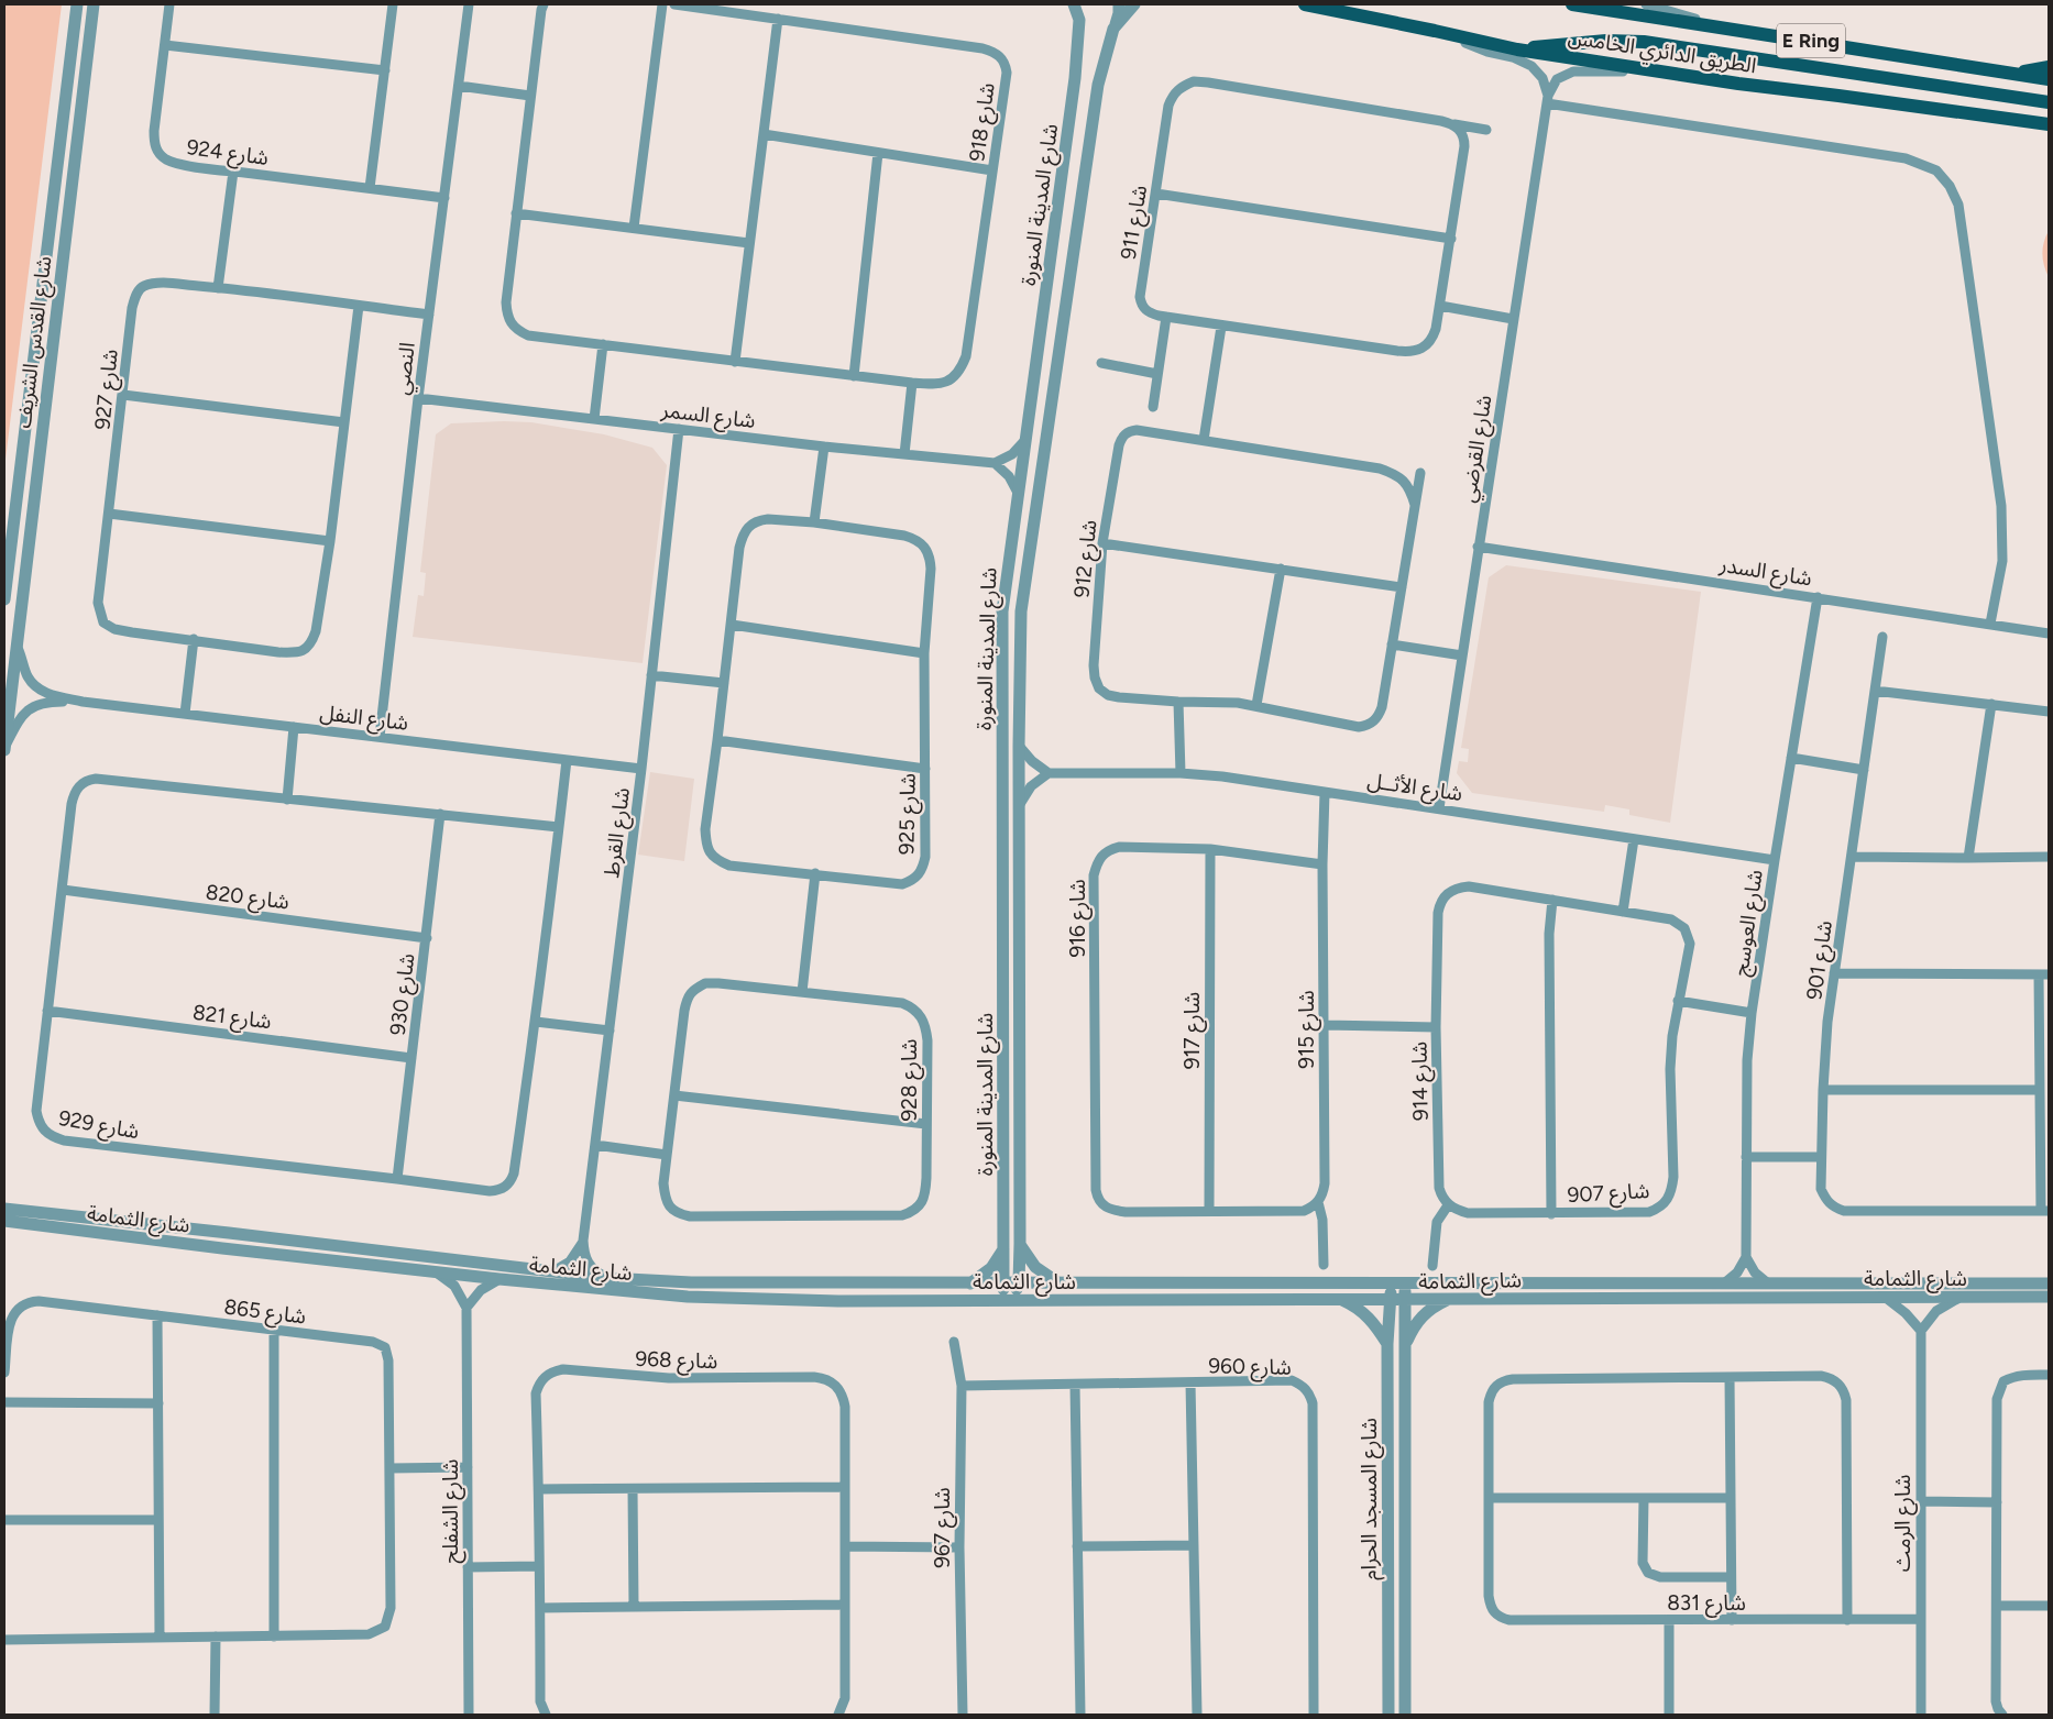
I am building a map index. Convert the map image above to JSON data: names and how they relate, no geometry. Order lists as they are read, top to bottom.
{
  "streets": {
    "main road": ["E Ring", "الطريق الدائري الخامس"],
    "street": [
      "شارع 918",
      "شارع 924",
      "شارع المدينة المنورة",
      "شارع 911",
      "شارع القدس الشريف",
      "النصي",
      "شارع 927",
      "شارع السمر",
      "شارع القرضي",
      "شارع 912",
      "شارع السدر",
      "شارع النفل",
      "شارع الأثــل",
      "شارع 925",
      "شارع القرط",
      "شارع 820",
      "شارع 916",
      "شارع العوسج",
      "شارع 901",
      "شارع 930",
      "شارع 821",
      "شارع 915",
      "شارع 917",
      "شارع 928",
      "شارع 914",
      "شارع 929",
      "شارع 907",
      "شارع الثمامة",
      "شارع 865",
      "شارع 968",
      "شارع 960",
      "شارع المسجد الحرام",
      "شارع الشفلح",
      "شارع الرمث",
      "شارع 967",
      "شارع 831"
    ]
  },
  "crossings": [
    ["شارع 924", "النصي"],
    ["شارع المدينة المنورة", "شارع الثمامة"],
    ["شارع القدس الشريف", "شارع النفل"],
    ["النصي", "شارع 927"],
    ["النصي", "شارع السمر"],
    ["النصي", "شارع النفل"],
    ["شارع السمر", "شارع القرط"],
    ["شارع القرضي", "شارع السدر"],
    ["شارع القرضي", "شارع الأثــل"],
    ["شارع السدر", "شارع العوسج"],
    ["شارع النفل", "شارع القرط"],
    ["شارع النفل", "شارع 929"],
    ["شارع الأثــل", "شارع العوسج"],
    ["شارع الأثــل", "شارع 915"],
    ["شارع القرط", "شارع الثمامة"],
    ["شارع 820", "شارع 930"],
    ["شارع 820", "شارع 929"],
    ["شارع 916", "شارع 915"],
    ["شارع 916", "شارع 917"],
    ["شارع 930", "شارع 821"],
    ["شارع 930", "شارع 929"],
    ["شارع 821", "شارع 929"],
    ["شارع 914", "شارع 907"],
    ["شارع الثمامة", "شارع المسجد الحرام"],
    ["شارع 960", "شارع 967"],
    ["شارع الرمث", "شارع 831"]
  ]
}
